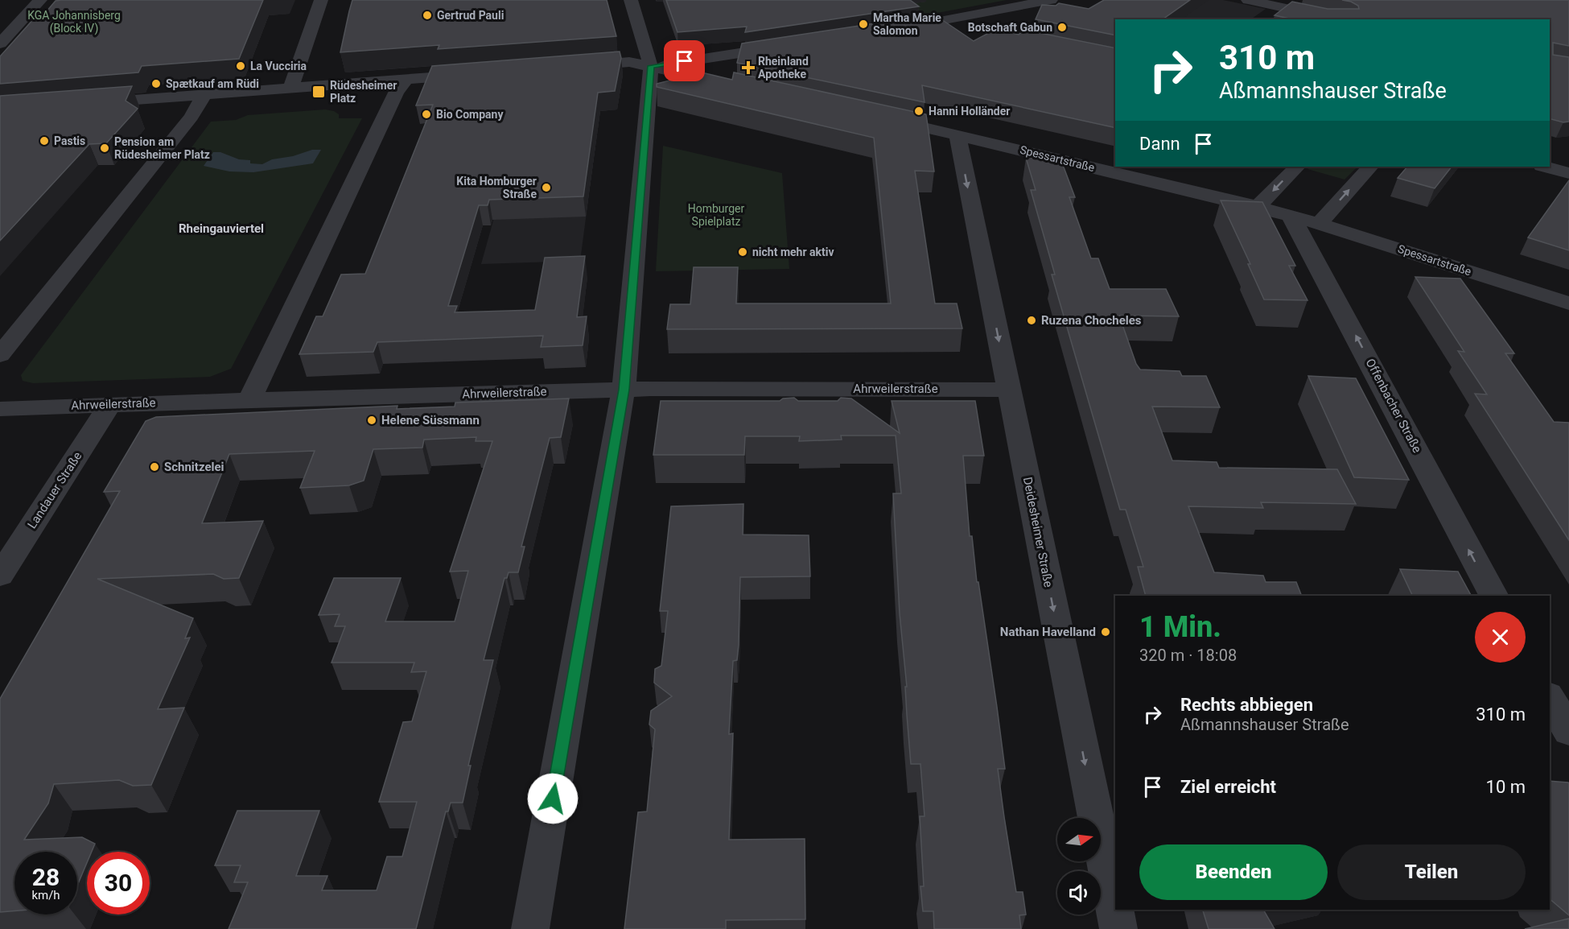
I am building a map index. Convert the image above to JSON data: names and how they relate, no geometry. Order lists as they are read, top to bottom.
{
  "streets": {
    "street": [
      "Spessartstraße",
      "Ahrweilerstraße",
      "Offenbacher Straße",
      "Landauer Straße",
      "Deidesheimer Straße"
    ]
  },
  "crossings": [
    ["Spessartstraße", "Offenbacher Straße"],
    ["Spessartstraße", "Deidesheimer Straße"],
    ["Ahrweilerstraße", "Landauer Straße"],
    ["Ahrweilerstraße", "Deidesheimer Straße"]
  ],
  "one_way": ["Offenbacher Straße", "Deidesheimer Straße"],
  "districts": ["Rheingauviertel"],
  "parks": ["KGA Johannisberg (Block IV)", "Homburger Spielplatz"],
  "places": {
    "other": [
      "Gertrud Pauli",
      "Martha Marie Salomon",
      "Botschaft Gabun",
      "La Vucciria",
      "Spætkauf am Rüdi",
      "Hanni Holländer",
      "Bio Company",
      "Pastis",
      "Pension am Rüdesheimer Platz",
      "Kita Homburger Straße",
      "nicht mehr aktiv",
      "Ruzena Chocheles",
      "Helene Süssmann",
      "Schnitzelei",
      "Nathan Havelland"
    ],
    "health": ["Rheinland Apotheke"],
    "transit": ["Rüdesheimer Platz"]
  },
  "north": "right",
  "page": {
    "turn": ["310 m", "Aßmannshauser Straße"],
    "then": "Dann",
    "heading": ["1 Min.", "320 m · 18:08"],
    "list": [
      {
        "name": "Rechts abbiegen",
        "note": "Aßmannshauser Straße",
        "value": "310 m"
      },
      {
        "name": "Ziel erreicht",
        "value": "10 m"
      }
    ],
    "buttons": ["Beenden", "Teilen"],
    "speed": "28 km/h",
    "limit": "30"
  }
}
